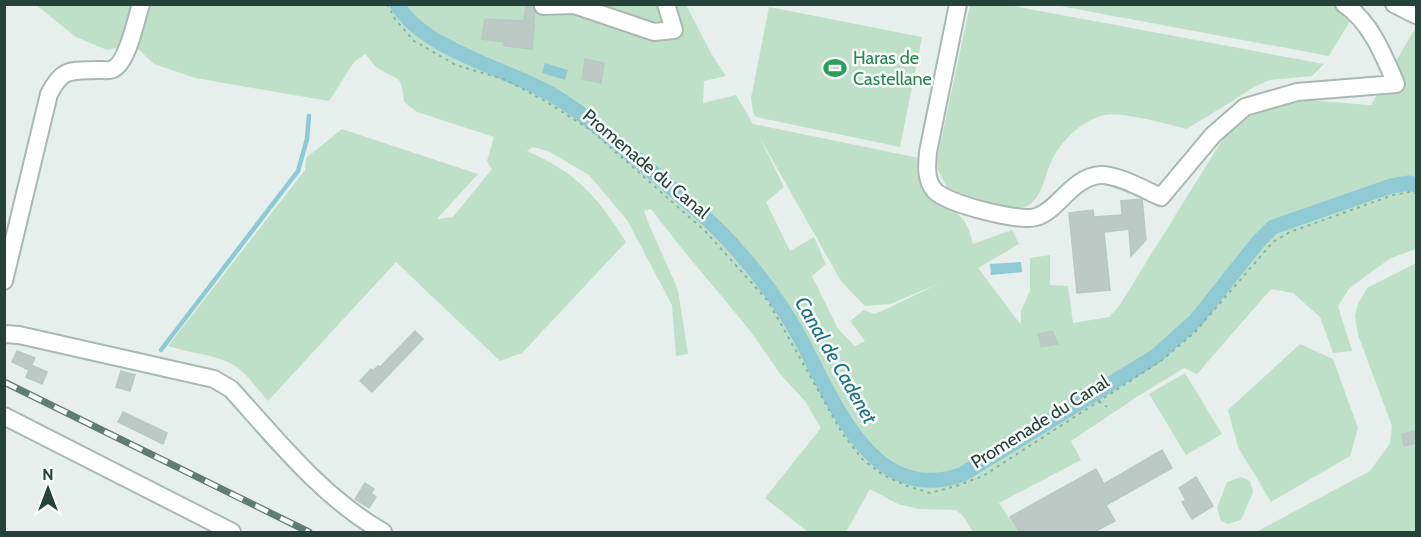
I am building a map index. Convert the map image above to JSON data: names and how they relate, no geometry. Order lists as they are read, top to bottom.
{
  "streets": {
    "path": ["Promenade du Canal"]
  },
  "water": ["Canal de Cadenet"],
  "places": {
    "sports": ["Haras de Castellane"]
  },
  "north": "top"
}
